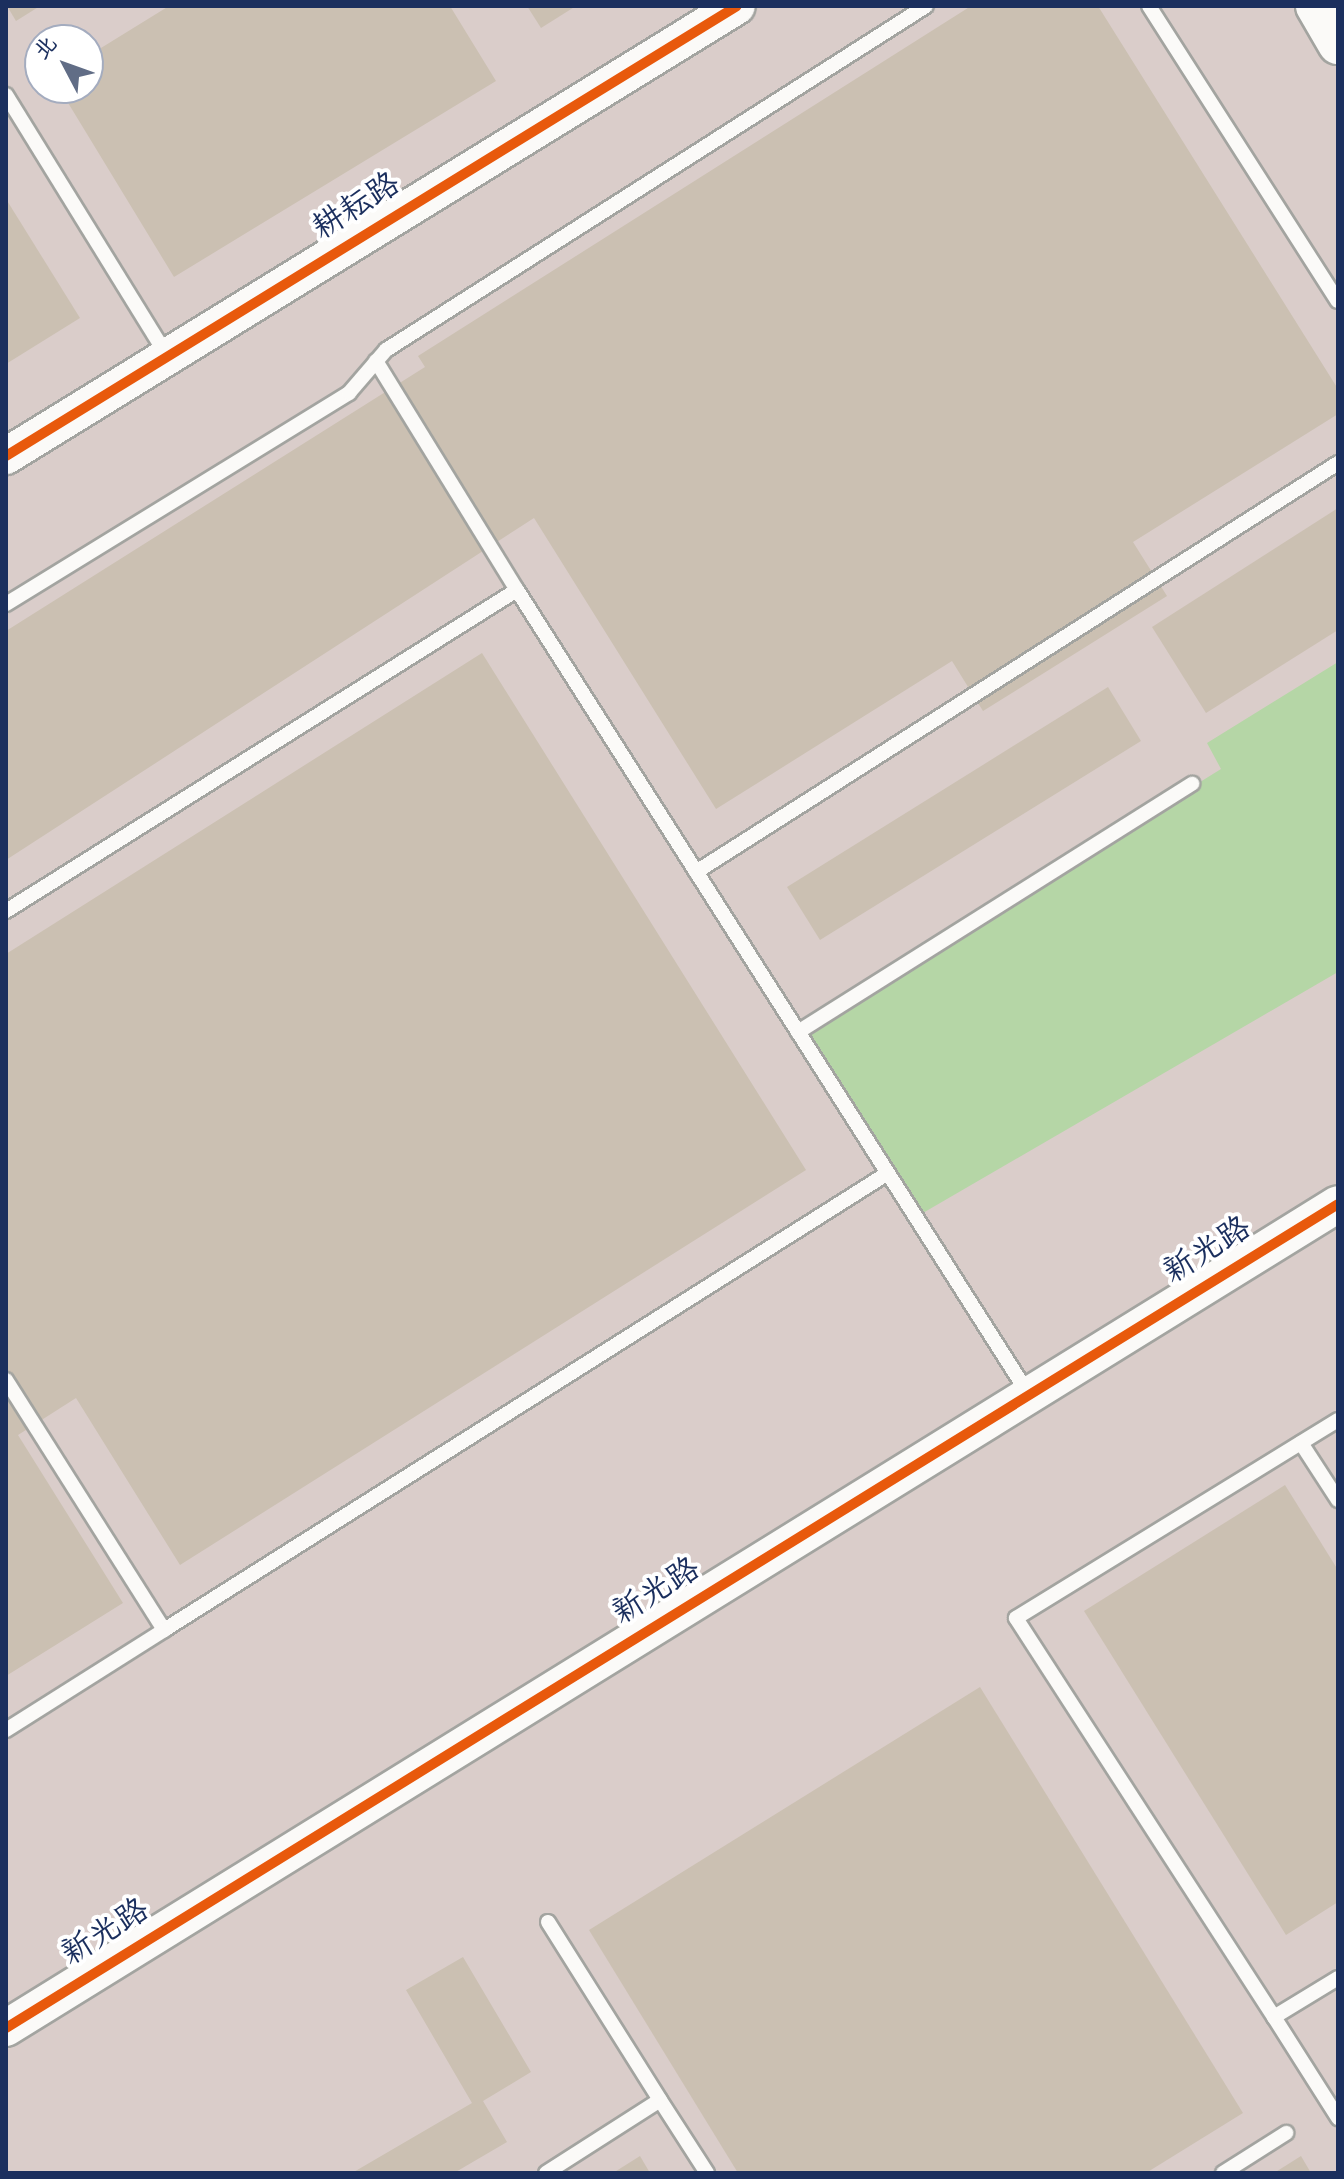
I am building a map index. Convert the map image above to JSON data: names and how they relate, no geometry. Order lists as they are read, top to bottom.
{
  "streets": {
    "street": ["耕耘路", "新光路"]
  },
  "north": "top left"
}
